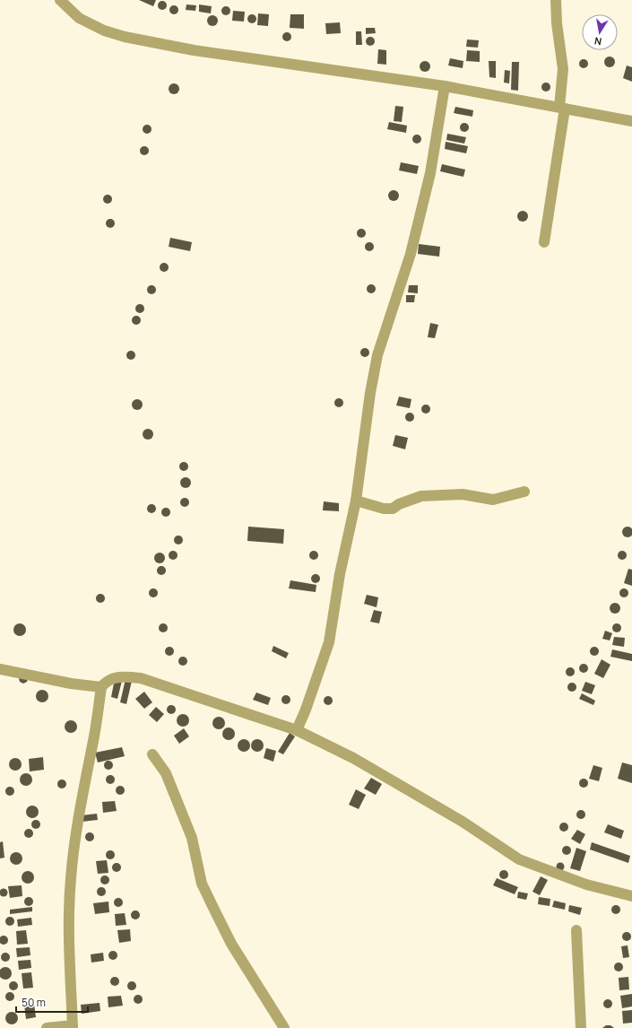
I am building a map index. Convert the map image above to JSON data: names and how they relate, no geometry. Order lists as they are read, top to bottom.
{
  "scale_bar": "50 m",
  "north": "bottom"
}
